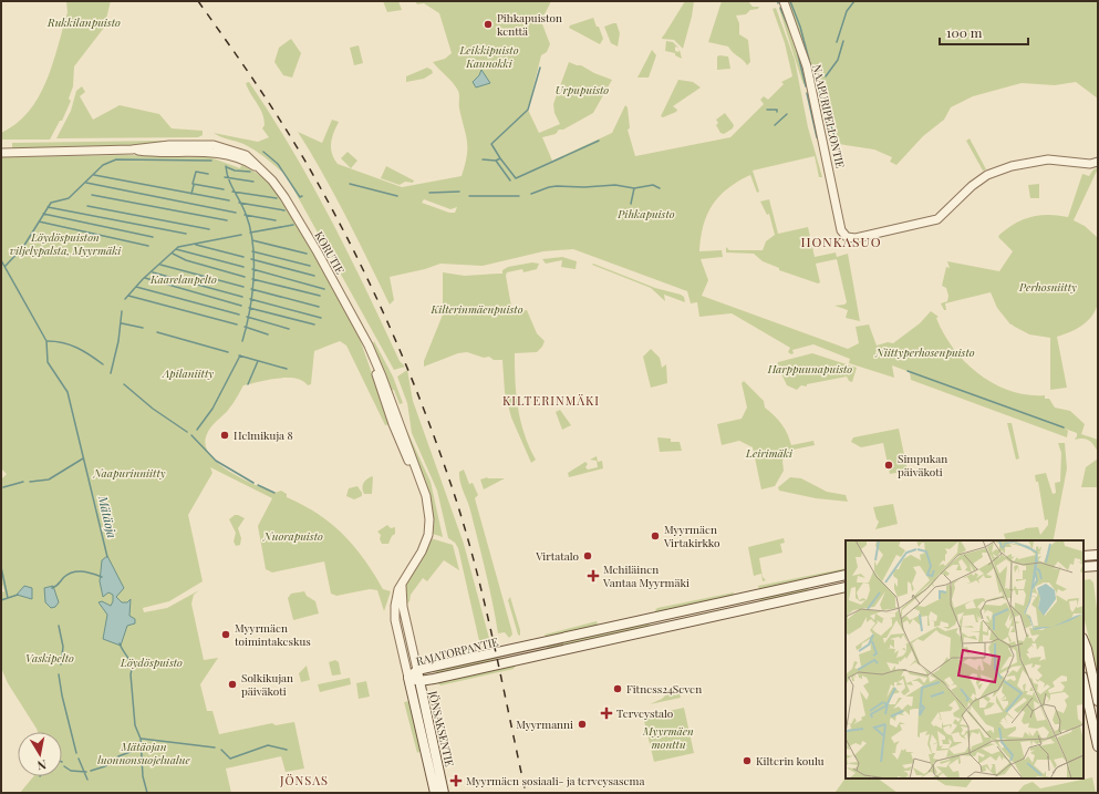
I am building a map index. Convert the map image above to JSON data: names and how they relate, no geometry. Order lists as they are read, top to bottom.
{
  "streets": {
    "main road": ["RAJATORPANTIE", "JÖNSAKSENTIE"],
    "street": ["NAAPURIPELLONTIE", "KORUTIE"]
  },
  "crossings": [
    ["KORUTIE", "RAJATORPANTIE"],
    ["KORUTIE", "JÖNSAKSENTIE"],
    ["RAJATORPANTIE", "JÖNSAKSENTIE"]
  ],
  "districts": ["HONKASUO", "KILTERINMÄKI", "JÖNSAS"],
  "water": ["Mätäoja"],
  "parks": [
    "Rukkilanpuisto",
    "Leikkipuisto Kaunokki",
    "Urpupuisto",
    "Pihkapuisto",
    "Löydöspuiston viljelypalsta, Myyrmäki",
    "Kaarelanpelto",
    "Perhosniitty",
    "Kilterinmäenpuisto",
    "Niittyperhosenpuisto",
    "Harppuunapuisto",
    "Apilaniitty",
    "Leirimäki",
    "Naapurinniitty",
    "Nuorapuisto",
    "Vaskipelto",
    "Löydöspuisto",
    "Myyrmäen monttu",
    "Mätäojan luonnonsuojelualue"
  ],
  "places": {
    "other": [
      "Pihkapuiston kenttä",
      "Helmikuja 8",
      "Simpukan päiväkoti",
      "Myyrmäen Virtakirkko",
      "Virtatalo",
      "Myyrmäen toimintakeskus",
      "Solkikujan päiväkoti",
      "Fitness24Seven",
      "Myyrmanni",
      "Kilterin koulu"
    ],
    "health": ["Mehiläinen Vantaa Myyrmäki", "Terveystalo", "Myyrmäen sosiaali- ja terveysasema"]
  },
  "scale_bar": "100 m",
  "north": "bottom"
}
